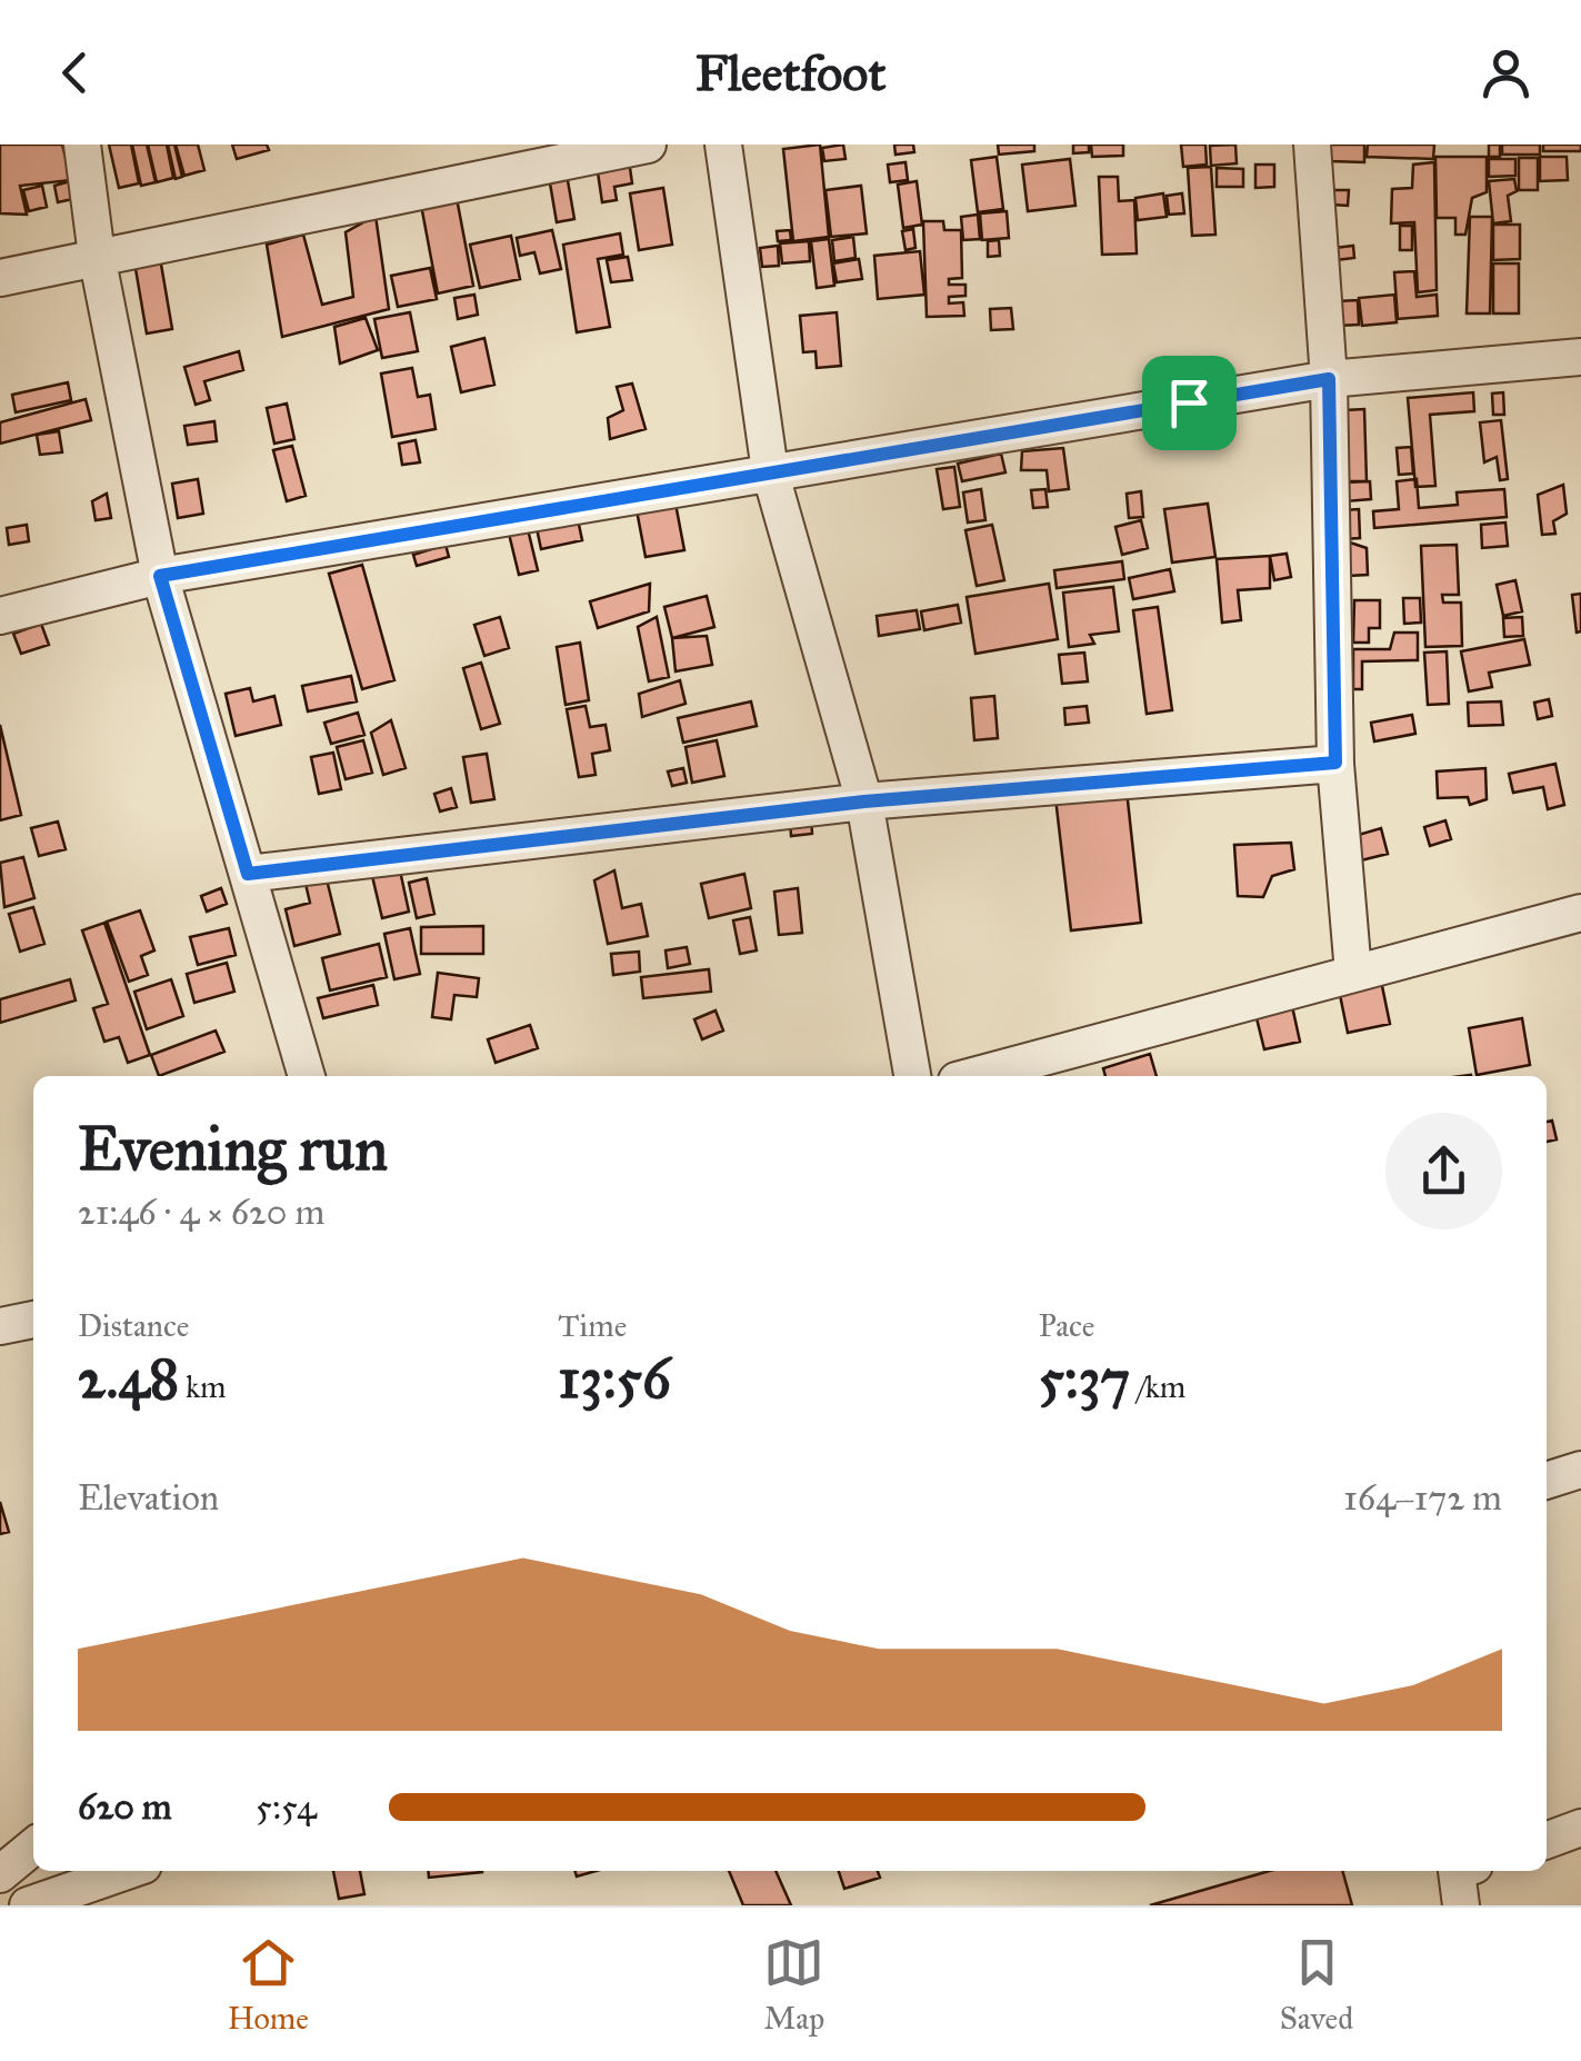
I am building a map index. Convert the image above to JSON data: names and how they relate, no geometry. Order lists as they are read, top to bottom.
{
  "page": {
    "header": "Fleetfoot",
    "heading": ["Evening run", "21:46 · 4 × 620 m"],
    "stats": [
      ["Distance", "2.48 km"],
      ["Time", "13:56"],
      ["Pace", "5:37 /km"]
    ],
    "chart": ["Elevation", "164–172 m"],
    "list": [
      {
        "name": "620 m",
        "note": "5:54"
      }
    ],
    "tabs": ["Home", "Map", "Saved"]
  }
}
